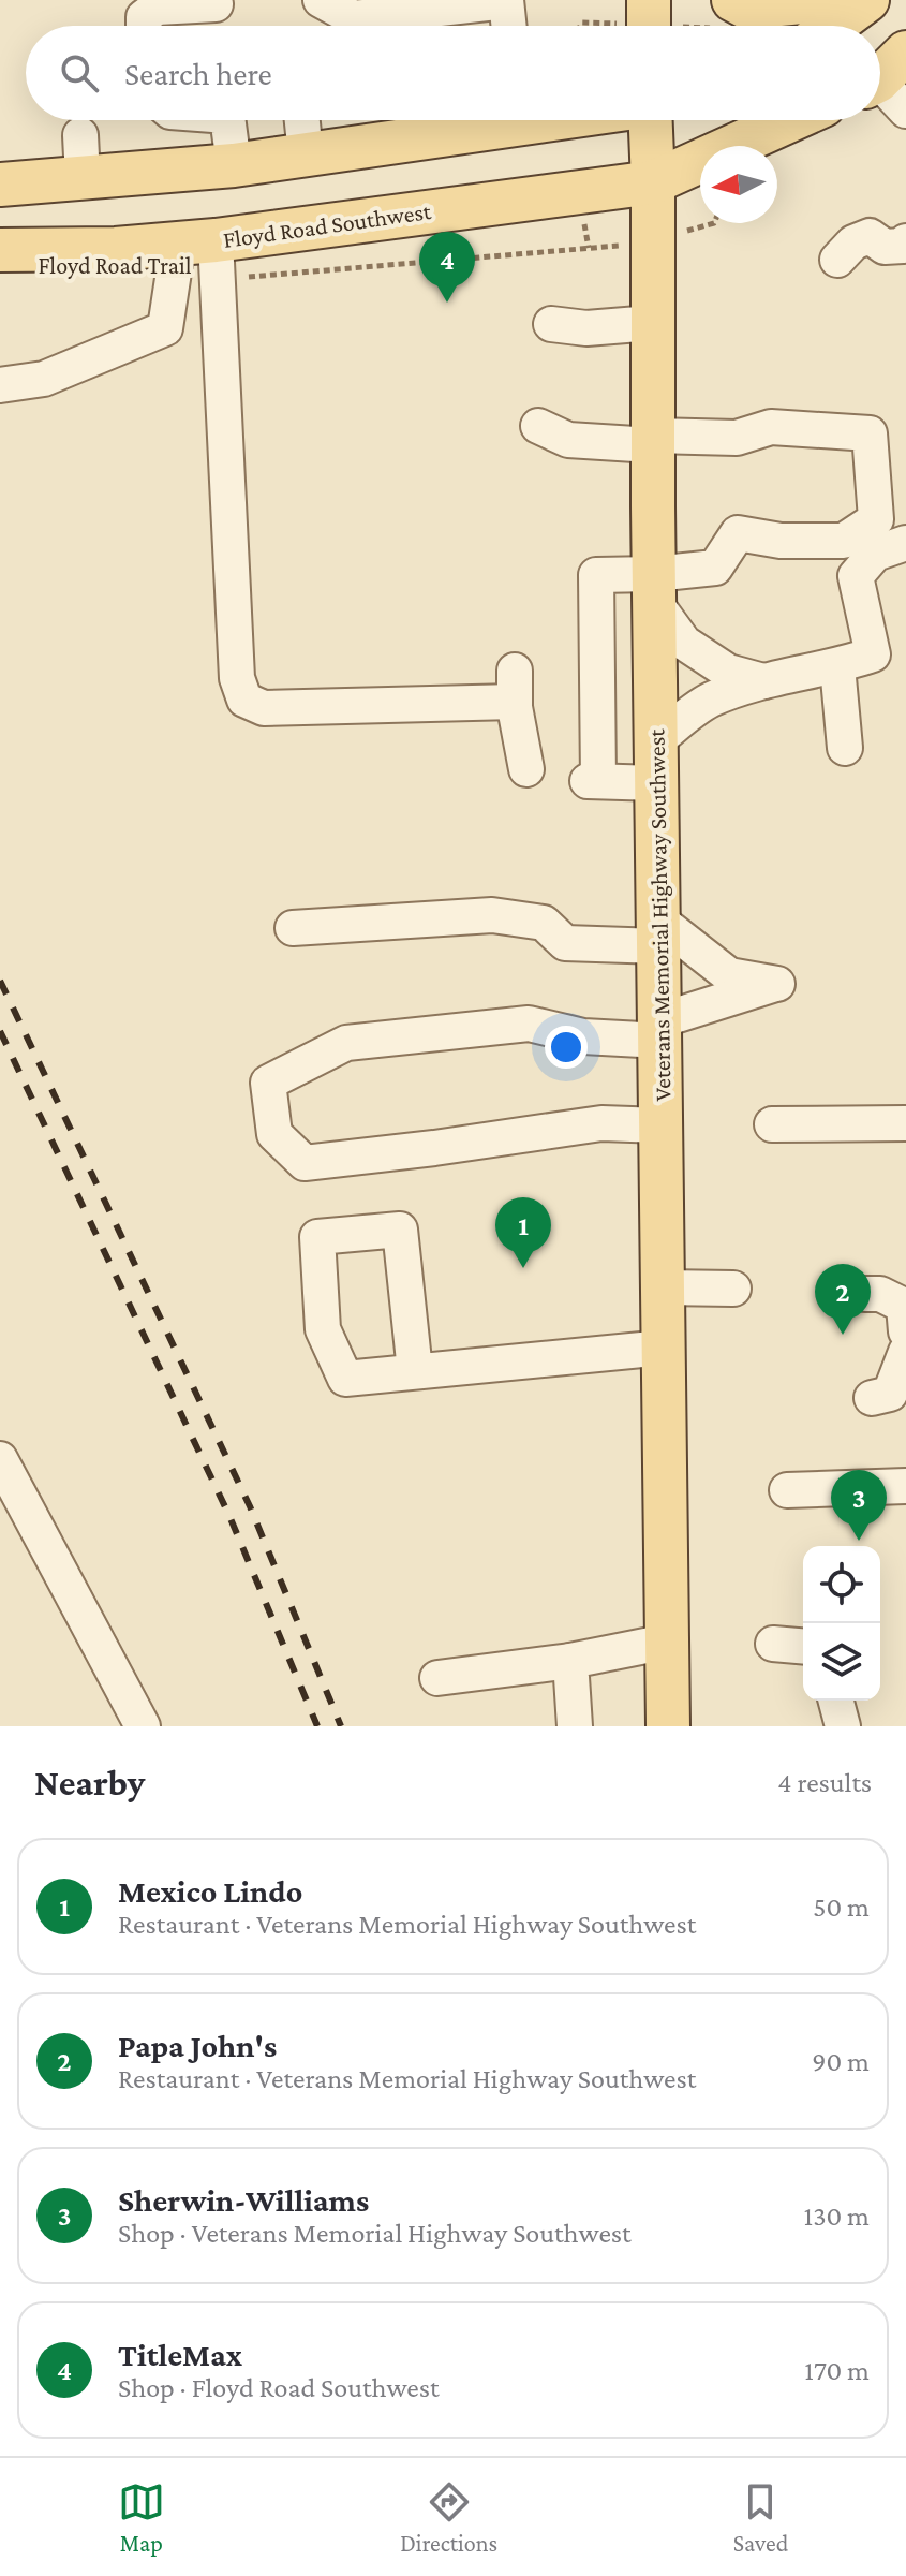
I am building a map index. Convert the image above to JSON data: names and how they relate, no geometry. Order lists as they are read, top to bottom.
{
  "streets": {
    "main road": ["Floyd Road Southwest", "Veterans Memorial Highway Southwest"],
    "path": ["Floyd Road Trail"]
  },
  "crossings": [
    ["Floyd Road Southwest", "Floyd Road Trail"],
    ["Floyd Road Southwest", "Veterans Memorial Highway Southwest"]
  ],
  "north": "left",
  "page": {
    "search": "Search here",
    "pins": [
      "4",
      "1",
      "2",
      "3"
    ],
    "heading": ["Nearby", "4 results"],
    "list": [
      {
        "mark": "1",
        "name": "Mexico Lindo",
        "note": "Restaurant · Veterans Memorial Highway Southwest",
        "value": "50 m"
      },
      {
        "mark": "2",
        "name": "Papa John's",
        "note": "Restaurant · Veterans Memorial Highway Southwest",
        "value": "90 m"
      },
      {
        "mark": "3",
        "name": "Sherwin-Williams",
        "note": "Shop · Veterans Memorial Highway Southwest",
        "value": "130 m"
      },
      {
        "mark": "4",
        "name": "TitleMax",
        "note": "Shop · Floyd Road Southwest",
        "value": "170 m"
      }
    ],
    "nav": ["Map", "Directions", "Saved"]
  }
}
